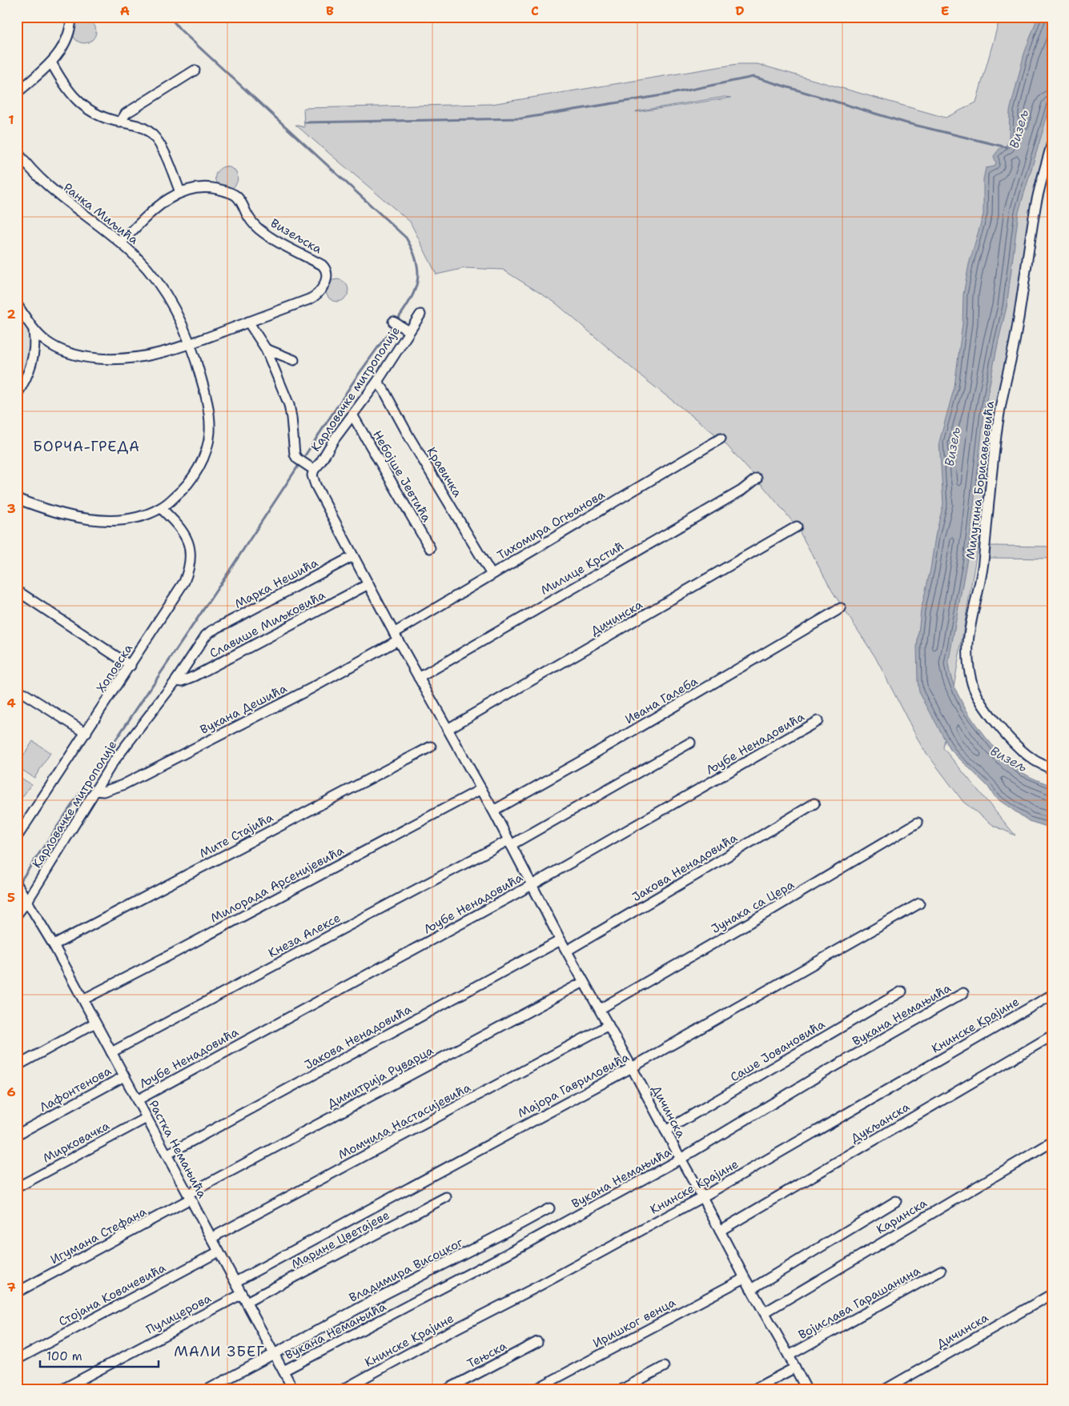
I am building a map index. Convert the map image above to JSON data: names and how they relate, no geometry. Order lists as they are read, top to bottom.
{
  "streets": {
    "street": [
      "Ранка Миљића",
      "Визељска",
      "Карловачке митрополије",
      "Кравичка",
      "Небојше Јевтића",
      "Милутина Борисављевића",
      "Тихомира Огњанова",
      "Милице Крстић",
      "Марка Нешића",
      "Дичинска",
      "Славише Миљковића",
      "Хоповска",
      "Ивана Галеба",
      "Вукана Дешића",
      "Љубе Ненадовића",
      "Мите Стајића",
      "Јакова Ненадовића",
      "Милорада Арсенијевића",
      "Јунака са Цера",
      "Кнеза Алексе",
      "Вукана Немањића",
      "Книнске Крајине",
      "Саше Јовановића",
      "Димитрија Руварца",
      "Мајора Гавриловића",
      "Лафонтенова",
      "Момчила Настасијевића",
      "Дукљанска",
      "Мирковачка",
      "Растка Немањића",
      "Каринска",
      "Игумана Стефана",
      "Марине Цветајеве",
      "Владимира Висоцког",
      "Стојана Ковачевића",
      "Војислава Гарашанина",
      "Пулицерова",
      "Иришког венца",
      "Тењска"
    ]
  },
  "crossings": [
    ["Ранка Миљића", "Визељска"],
    ["Ранка Миљића", "Хоповска"],
    ["Карловачке митрополије", "Кравичка"],
    ["Карловачке митрополије", "Небојше Јевтића"],
    ["Карловачке митрополије", "Марка Нешића"],
    ["Карловачке митрополије", "Дичинска"],
    ["Карловачке митрополије", "Славише Миљковића"],
    ["Карловачке митрополије", "Вукана Дешића"],
    ["Карловачке митрополије", "Растка Немањића"],
    ["Кравичка", "Тихомира Огњанова"],
    ["Тихомира Огњанова", "Дичинска"],
    ["Тихомира Огњанова", "Вукана Дешића"],
    ["Милице Крстић", "Дичинска"],
    ["Марка Нешића", "Дичинска"],
    ["Дичинска", "Славише Миљковића"],
    ["Дичинска", "Ивана Галеба"],
    ["Дичинска", "Вукана Дешића"],
    ["Дичинска", "Љубе Ненадовића"],
    ["Дичинска", "Јакова Ненадовића"],
    ["Дичинска", "Милорада Арсенијевића"],
    ["Дичинска", "Јунака са Цера"],
    ["Дичинска", "Кнеза Алексе"],
    ["Дичинска", "Вукана Немањића"],
    ["Дичинска", "Книнске Крајине"],
    ["Дичинска", "Саше Јовановића"],
    ["Дичинска", "Димитрија Руварца"],
    ["Дичинска", "Мајора Гавриловића"],
    ["Дичинска", "Момчила Настасијевића"],
    ["Дичинска", "Дукљанска"],
    ["Дичинска", "Каринска"],
    ["Дичинска", "Војислава Гарашанина"],
    ["Дичинска", "Иришког венца"],
    ["Љубе Ненадовића", "Растка Немањића"],
    ["Мите Стајића", "Растка Немањића"],
    ["Јакова Ненадовића", "Растка Немањића"],
    ["Милорада Арсенијевића", "Растка Немањића"],
    ["Кнеза Алексе", "Растка Немањића"],
    ["Вукана Немањића", "Растка Немањића"],
    ["Димитрија Руварца", "Растка Немањића"],
    ["Димитрија Руварца", "Игумана Стефана"],
    ["Мајора Гавриловића", "Растка Немањића"],
    ["Лафонтенова", "Растка Немањића"],
    ["Момчила Настасијевића", "Растка Немањића"],
    ["Мирковачка", "Растка Немањића"],
    ["Растка Немањића", "Игумана Стефана"],
    ["Растка Немањића", "Марине Цветајеве"],
    ["Растка Немањића", "Владимира Висоцког"],
    ["Растка Немањића", "Стојана Ковачевића"],
    ["Растка Немањића", "Пулицерова"],
    ["Марине Цветајеве", "Пулицерова"]
  ],
  "districts": ["БОРЧА-ГРЕДА", "МАЛИ ЗБЕГ"],
  "water": ["Визељ"],
  "scale_bar": "100 m",
  "grid": {
    "columns": [
      "A",
      "B",
      "C",
      "D",
      "E"
    ],
    "rows": [
      "1",
      "2",
      "3",
      "4",
      "5",
      "6",
      "7"
    ]
  }
}
